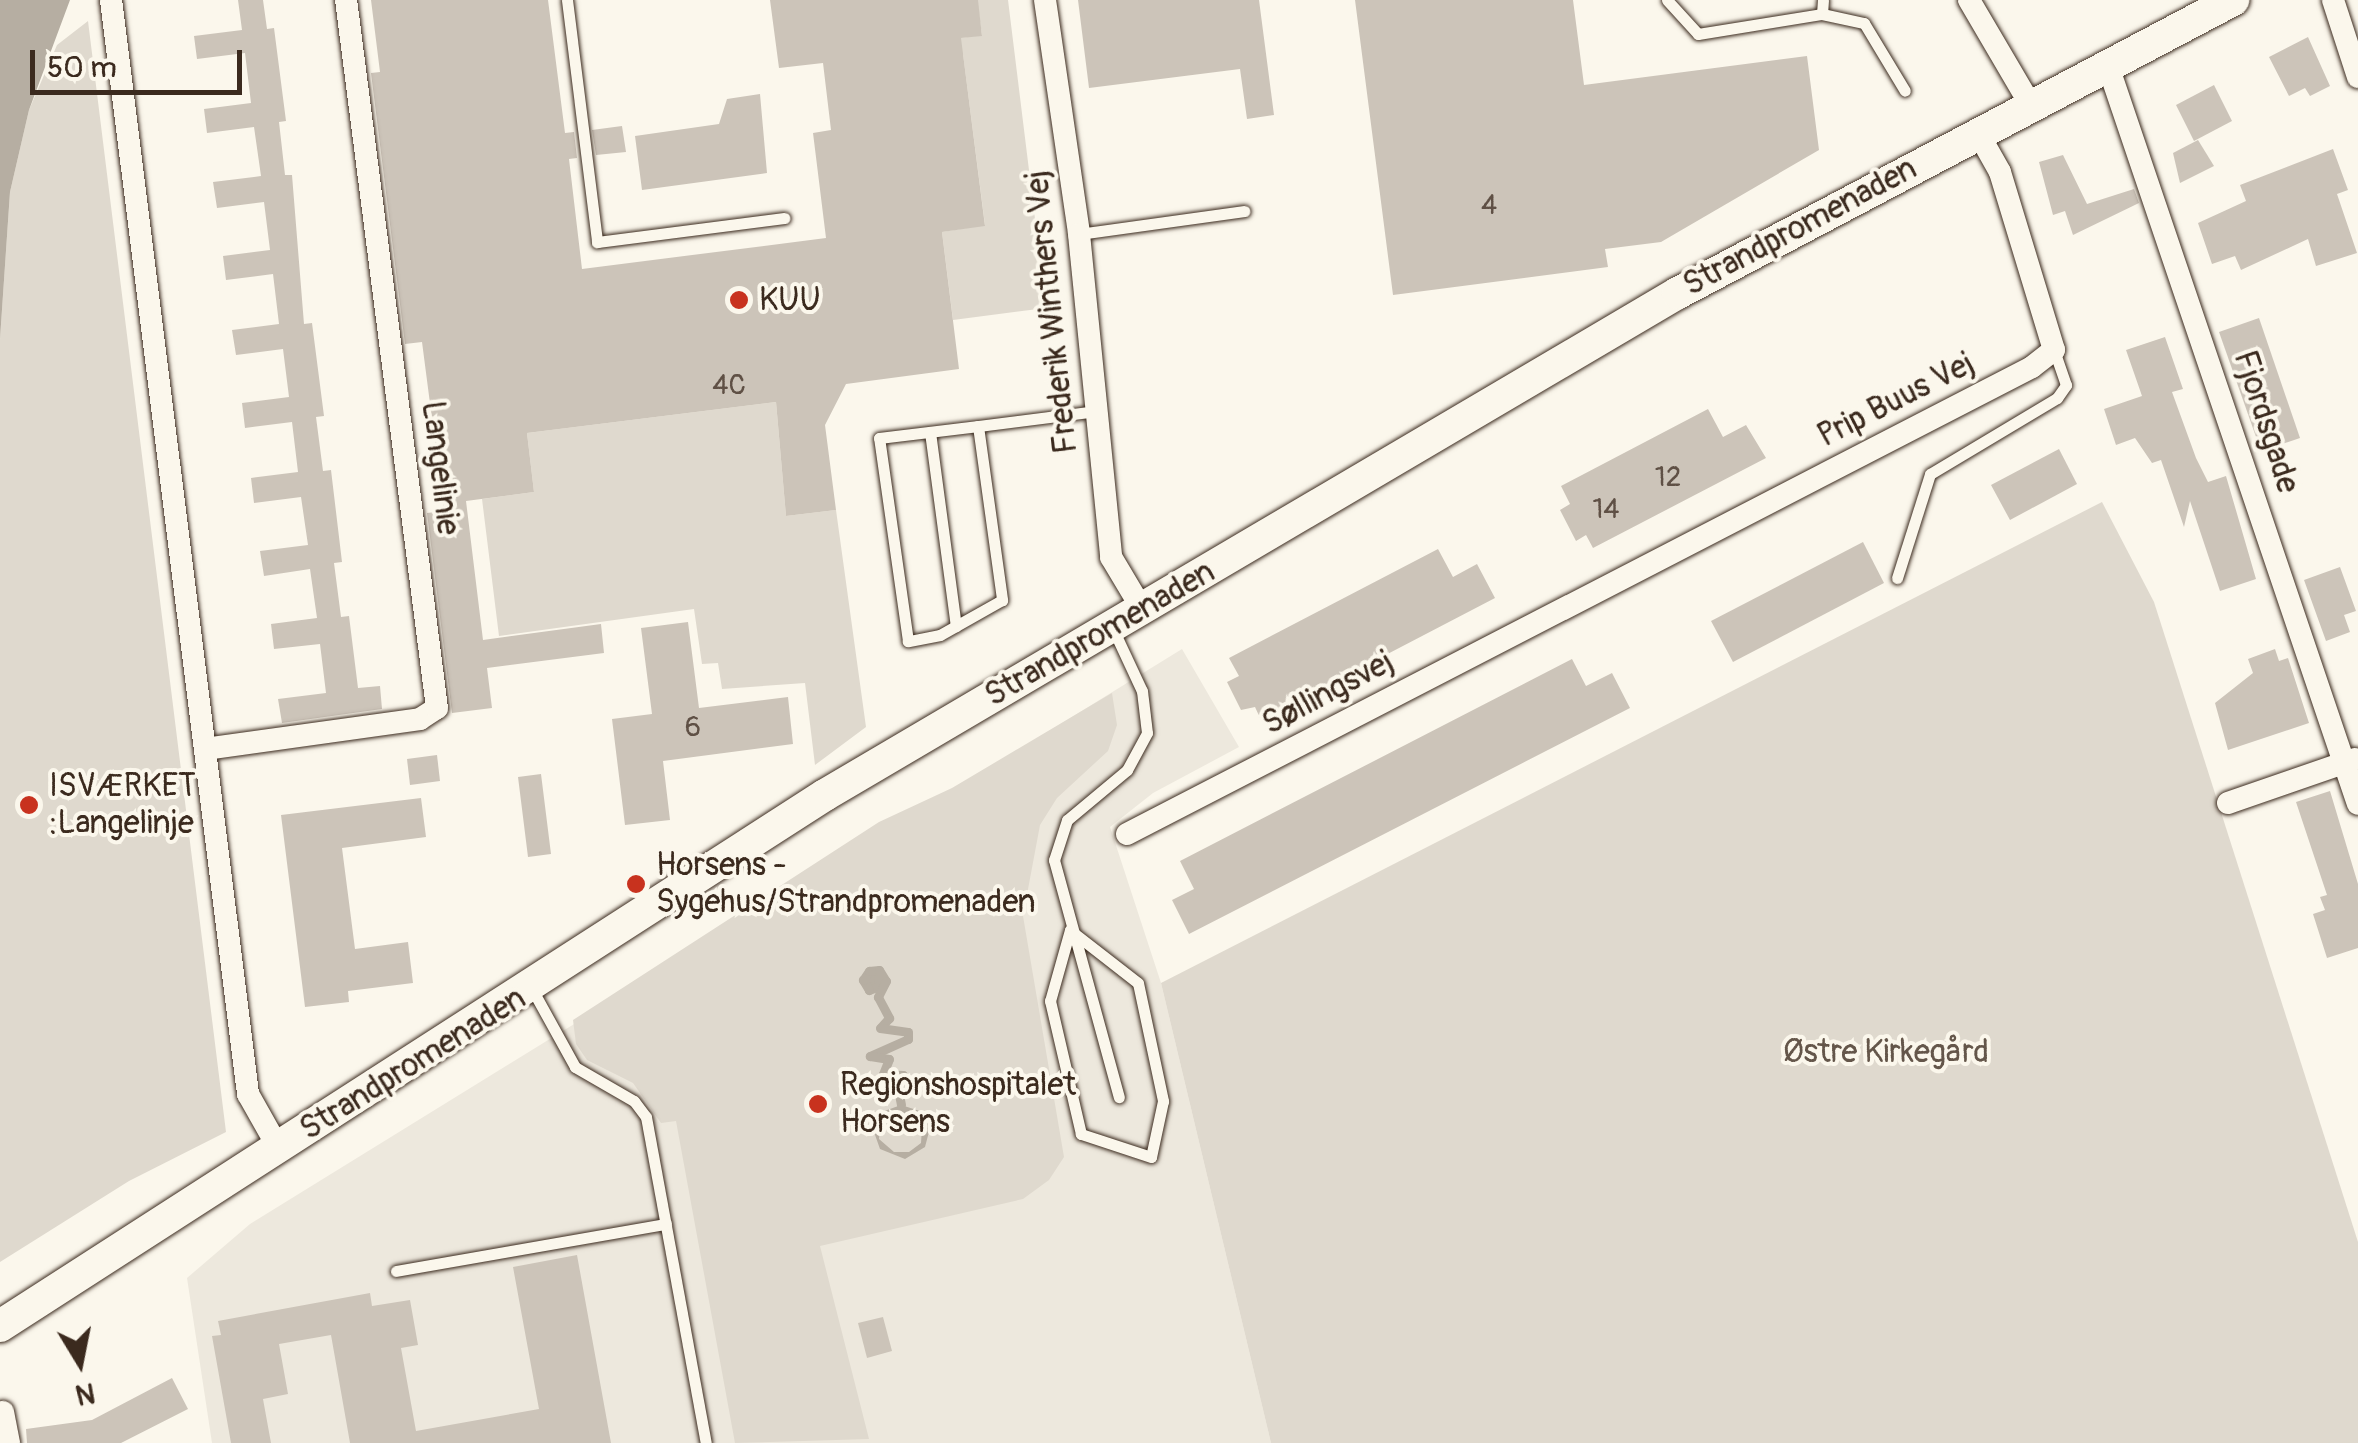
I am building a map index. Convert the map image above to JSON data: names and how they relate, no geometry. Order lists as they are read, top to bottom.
{
  "streets": {
    "street": [
      "Strandpromenaden",
      "Frederik Winthers Vej",
      "Prip Buus Vej",
      "Fjordsgade",
      "Langelinie",
      "Søllingsvej"
    ]
  },
  "crossings": [
    ["Strandpromenaden", "Frederik Winthers Vej"],
    ["Strandpromenaden", "Fjordsgade"],
    ["Prip Buus Vej", "Søllingsvej"]
  ],
  "parks": ["Østre Kirkegård"],
  "places": [
    "KUU",
    "ISVÆRKET :Langelinje",
    "Horsens - Sygehus/Strandpromenaden",
    "Regionshospitalet Horsens"
  ],
  "house_numbers": [
    "4",
    "4C",
    "12",
    "14",
    "6"
  ],
  "scale_bar": "50 m",
  "north": "bottom"
}
